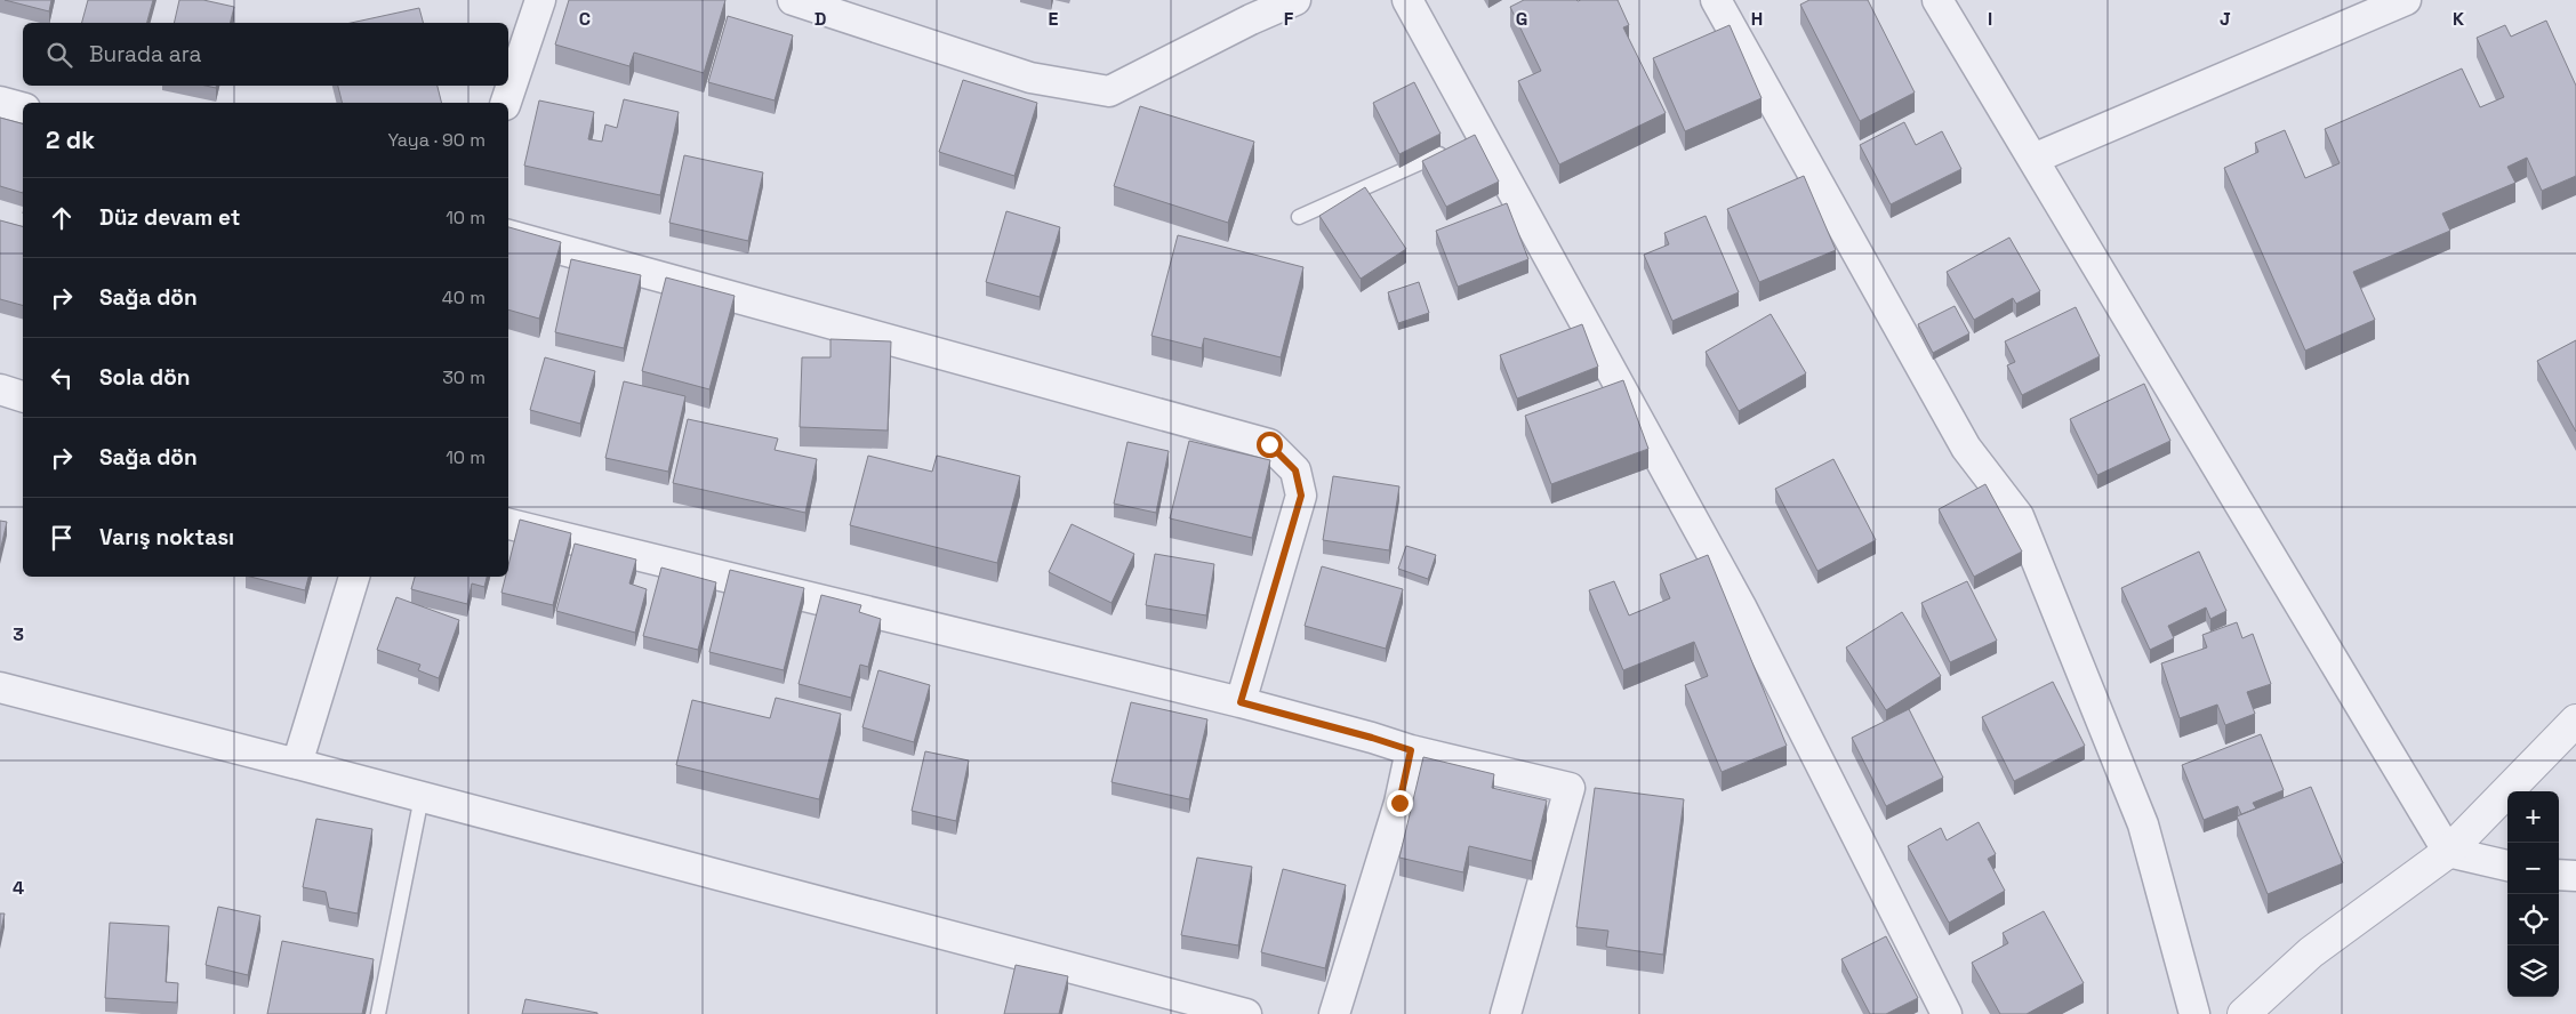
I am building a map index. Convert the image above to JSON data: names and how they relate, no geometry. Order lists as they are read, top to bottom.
{
  "page": {
    "search": "Burada ara",
    "heading": ["2 dk", "Yaya · 90 m"],
    "list": [
      ["Düz devam et", "10 m"],
      ["Sağa dön", "40 m"],
      ["Sola dön", "30 m"],
      ["Sağa dön", "10 m"],
      "Varış noktası"
    ],
    "map_buttons": ["+", "−"]
  },
  "grid": {
    "columns": [
      "C",
      "D",
      "E",
      "F",
      "G",
      "H",
      "I",
      "J",
      "K"
    ],
    "rows": ["3", "4"]
  }
}
